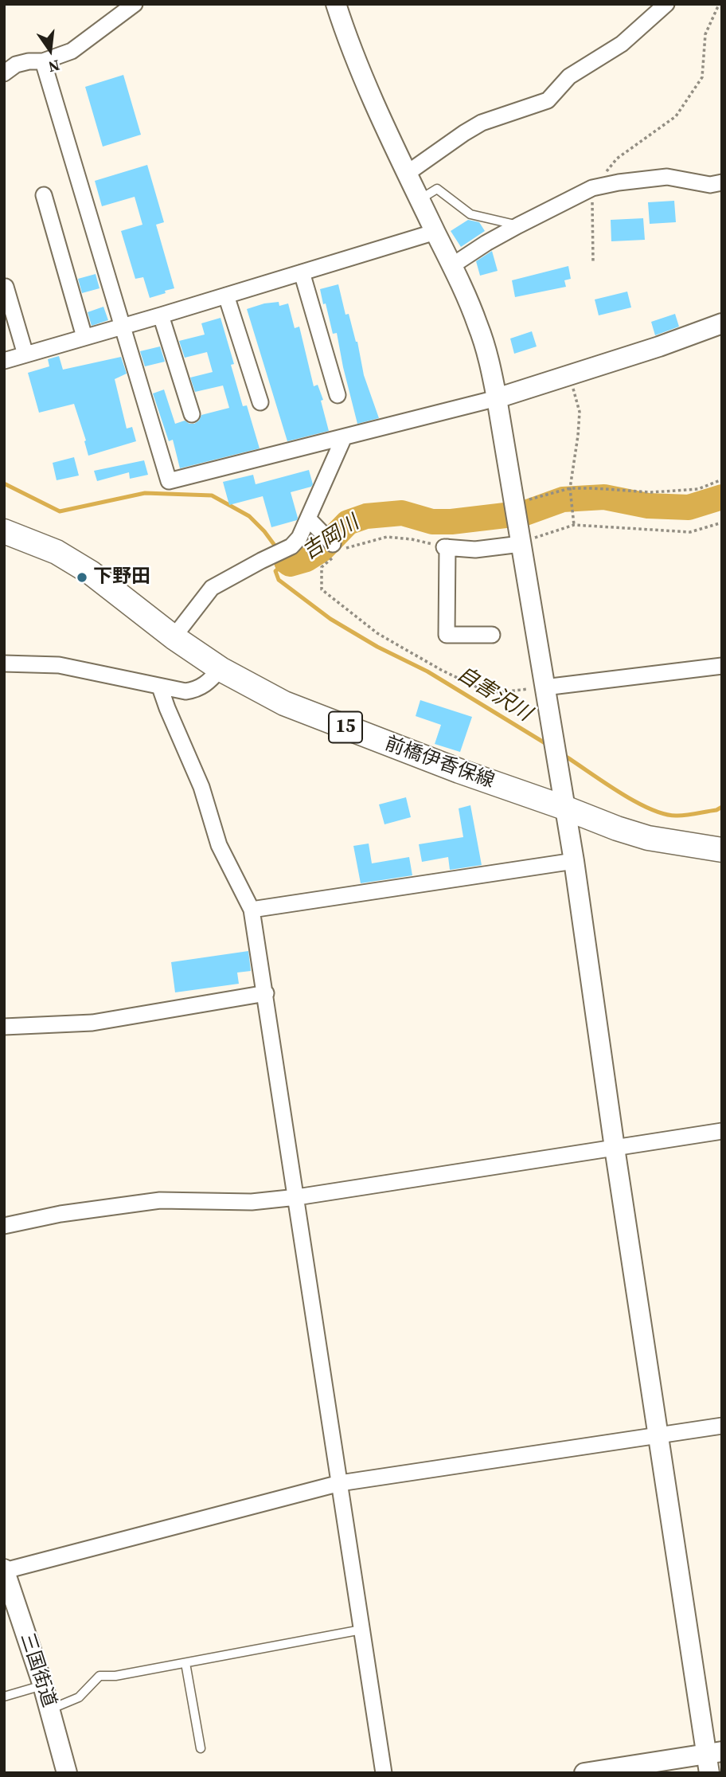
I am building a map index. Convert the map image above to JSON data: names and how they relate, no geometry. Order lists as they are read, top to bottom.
{
  "streets": {
    "main road": ["15", "前橋伊香保線"],
    "street": ["三国街道"]
  },
  "water": ["吉岡川", "自害沢川"],
  "places": ["下野田"],
  "north": "bottom"
}
